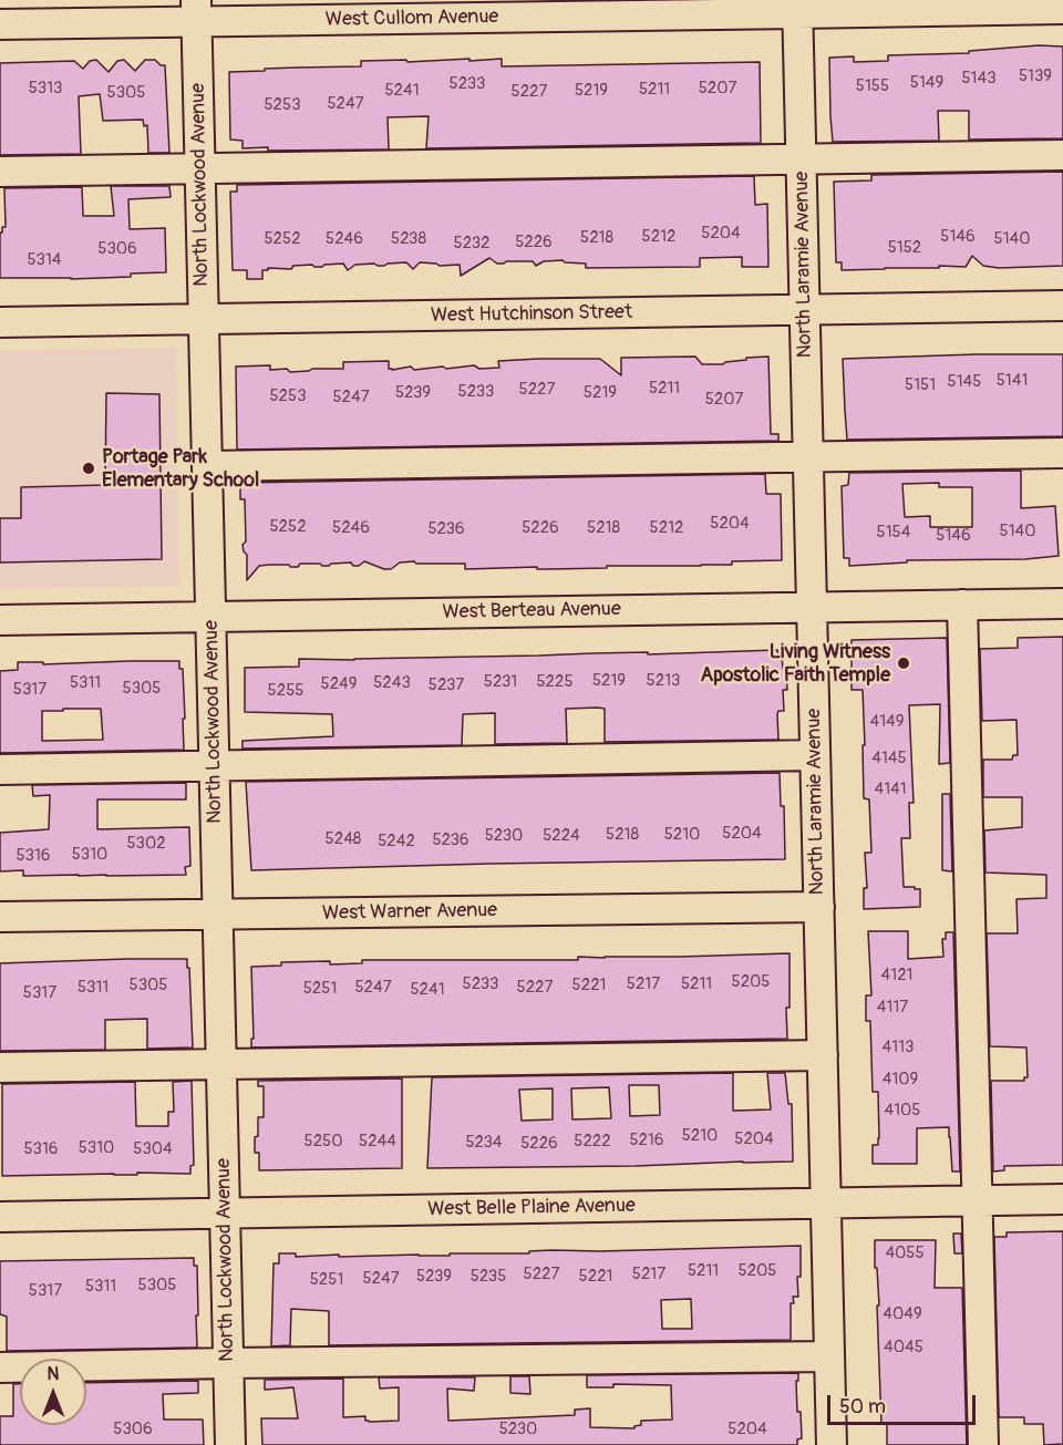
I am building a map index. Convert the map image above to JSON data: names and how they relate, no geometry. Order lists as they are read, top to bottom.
{
  "streets": {
    "street": [
      "West Cullom Avenue",
      "North Lockwood Avenue",
      "North Laramie Avenue",
      "West Hutchinson Street",
      "West Berteau Avenue",
      "West Warner Avenue",
      "West Belle Plaine Avenue"
    ]
  },
  "crossings": [
    ["West Cullom Avenue", "North Lockwood Avenue"],
    ["West Cullom Avenue", "North Laramie Avenue"],
    ["North Lockwood Avenue", "West Hutchinson Street"],
    ["North Lockwood Avenue", "West Berteau Avenue"],
    ["North Lockwood Avenue", "West Warner Avenue"],
    ["North Lockwood Avenue", "West Belle Plaine Avenue"],
    ["North Laramie Avenue", "West Hutchinson Street"],
    ["North Laramie Avenue", "West Berteau Avenue"],
    ["North Laramie Avenue", "West Warner Avenue"],
    ["North Laramie Avenue", "West Belle Plaine Avenue"]
  ],
  "places": ["Portage Park Elementary School", "Living Witness Apostolic Faith Temple"],
  "house_numbers": [
    "5139",
    "5143",
    "5149",
    "5233",
    "5155",
    "5313",
    "5207",
    "5211",
    "5241",
    "5219",
    "5227",
    "5305",
    "5247",
    "5253",
    "5204",
    "5212",
    "5146",
    "5218",
    "5252",
    "5246",
    "5238",
    "5140",
    "5226",
    "5232",
    "5152",
    "5306",
    "5314",
    "5141",
    "5145",
    "5151",
    "5211",
    "5227",
    "5233",
    "5239",
    "5219",
    "5253",
    "5247",
    "5207",
    "5204",
    "5252",
    "5246",
    "5226",
    "5218",
    "5212",
    "5236",
    "5140",
    "5154",
    "5146",
    "5219",
    "5213",
    "5231",
    "5225",
    "5311",
    "5243",
    "5249",
    "5237",
    "5305",
    "5317",
    "5255",
    "4149",
    "4145",
    "4141",
    "5204",
    "5218",
    "5210",
    "5230",
    "5224",
    "5248",
    "5236",
    "5242",
    "5302",
    "5310",
    "5316",
    "4121",
    "5205",
    "5233",
    "5217",
    "5211",
    "5305",
    "5221",
    "5311",
    "5247",
    "5227",
    "5251",
    "5241",
    "5317",
    "4117",
    "4113",
    "4109",
    "4105",
    "5210",
    "5204",
    "5216",
    "5250",
    "5244",
    "5222",
    "5234",
    "5226",
    "5310",
    "5316",
    "5304",
    "4055",
    "5211",
    "5205",
    "5227",
    "5217",
    "5239",
    "5235",
    "5221",
    "5247",
    "5251",
    "5305",
    "5311",
    "5317",
    "4049",
    "4045",
    "5306",
    "5230",
    "5204"
  ],
  "scale_bar": "50 m",
  "north": "top"
}
